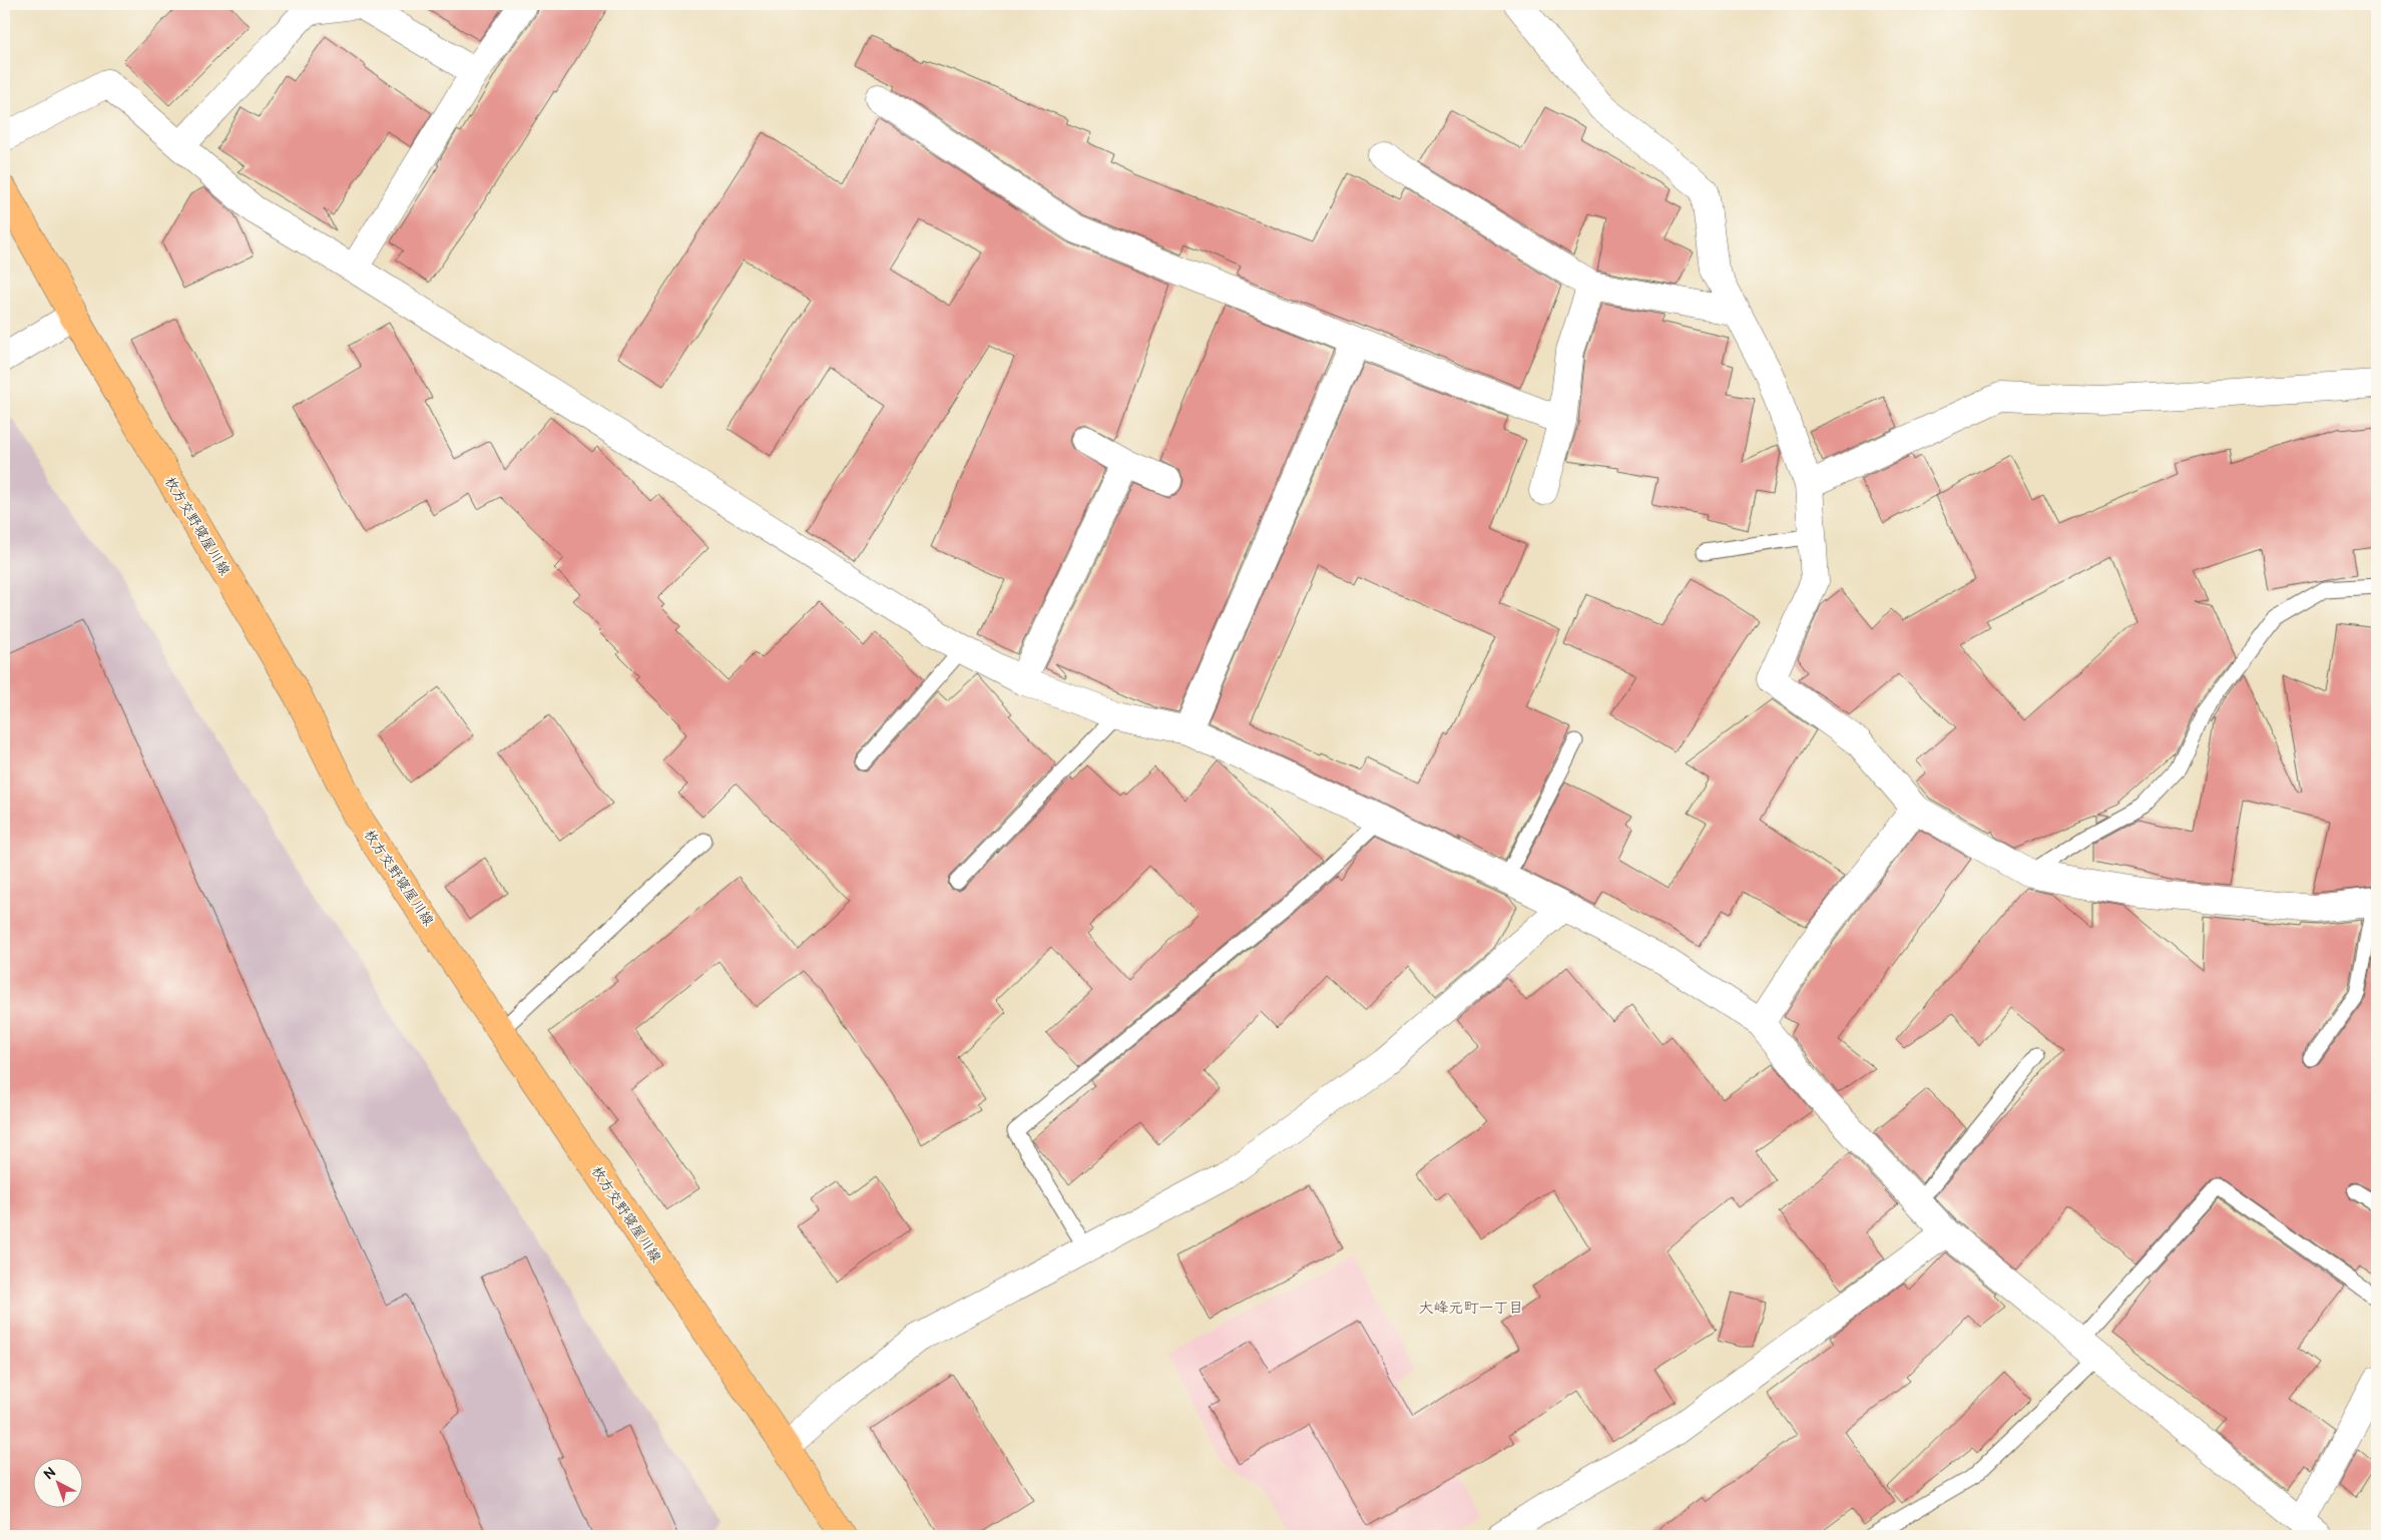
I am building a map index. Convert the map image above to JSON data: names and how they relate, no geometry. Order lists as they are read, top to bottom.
{
  "streets": {
    "main road": ["枚方交野寝屋川線"]
  },
  "districts": ["大峰元町一丁目"],
  "north": "top left"
}
